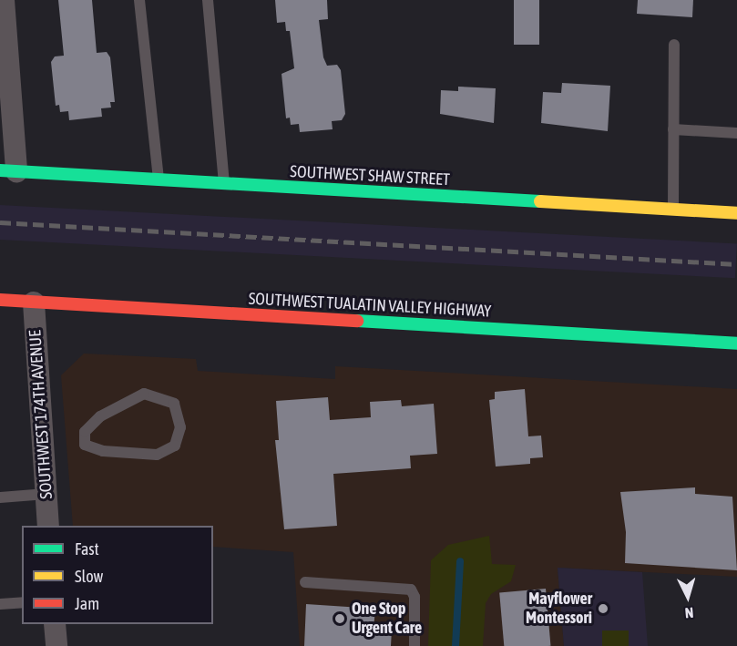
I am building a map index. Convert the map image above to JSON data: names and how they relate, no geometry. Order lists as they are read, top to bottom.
{
  "streets": {
    "main road": ["SOUTHWEST SHAW STREET", "SOUTHWEST TUALATIN VALLEY HIGHWAY"],
    "street": ["SOUTHWEST 174TH AVENUE"]
  },
  "crossings": [
    ["SOUTHWEST TUALATIN VALLEY HIGHWAY", "SOUTHWEST 174TH AVENUE"]
  ],
  "places": ["Mayflower Montessori", "One Stop Urgent Care"],
  "legend": ["Fast", "Slow", "Jam"],
  "north": "bottom"
}
